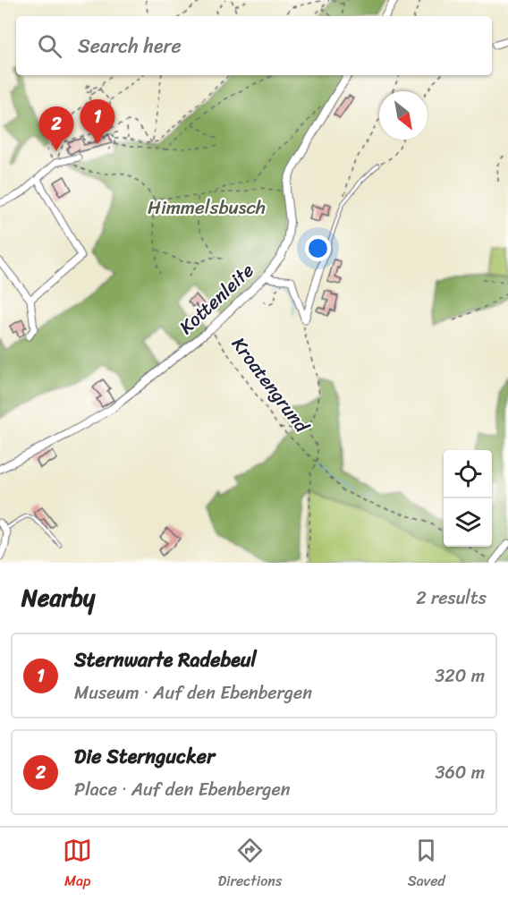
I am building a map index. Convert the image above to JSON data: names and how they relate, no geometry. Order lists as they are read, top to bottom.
{
  "streets": {
    "street": ["Kottenleite"],
    "path": ["Kroatengrund"]
  },
  "crossings": [
    ["Kottenleite", "Kroatengrund"]
  ],
  "parks": ["Himmelsbusch"],
  "north": "bottom right",
  "page": {
    "search": "Search here",
    "pins": ["1", "2"],
    "heading": ["Nearby", "2 results"],
    "list": [
      {
        "mark": "1",
        "name": "Sternwarte Radebeul",
        "note": "Museum · Auf den Ebenbergen",
        "value": "320 m"
      },
      {
        "mark": "2",
        "name": "Die Sterngucker",
        "note": "Place · Auf den Ebenbergen",
        "value": "360 m"
      }
    ],
    "nav": ["Map", "Directions", "Saved"]
  }
}
